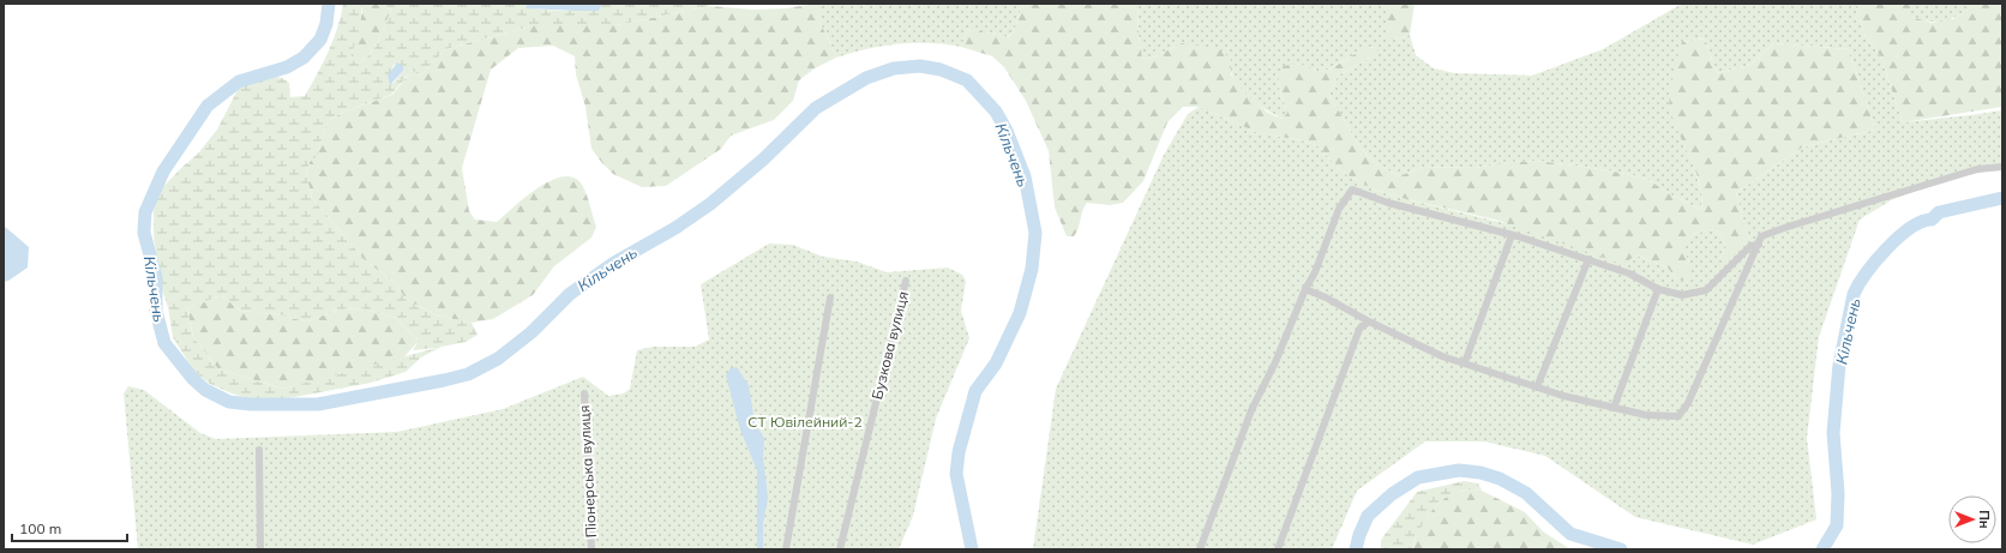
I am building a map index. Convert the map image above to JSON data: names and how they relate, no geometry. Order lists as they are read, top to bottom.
{
  "streets": {
    "street": ["Бузкова вулиця", "Піонерська вулиця"]
  },
  "water": ["Кільчень"],
  "parks": ["СT Ювілейний-2"],
  "scale_bar": "100 m",
  "north": "right"
}
